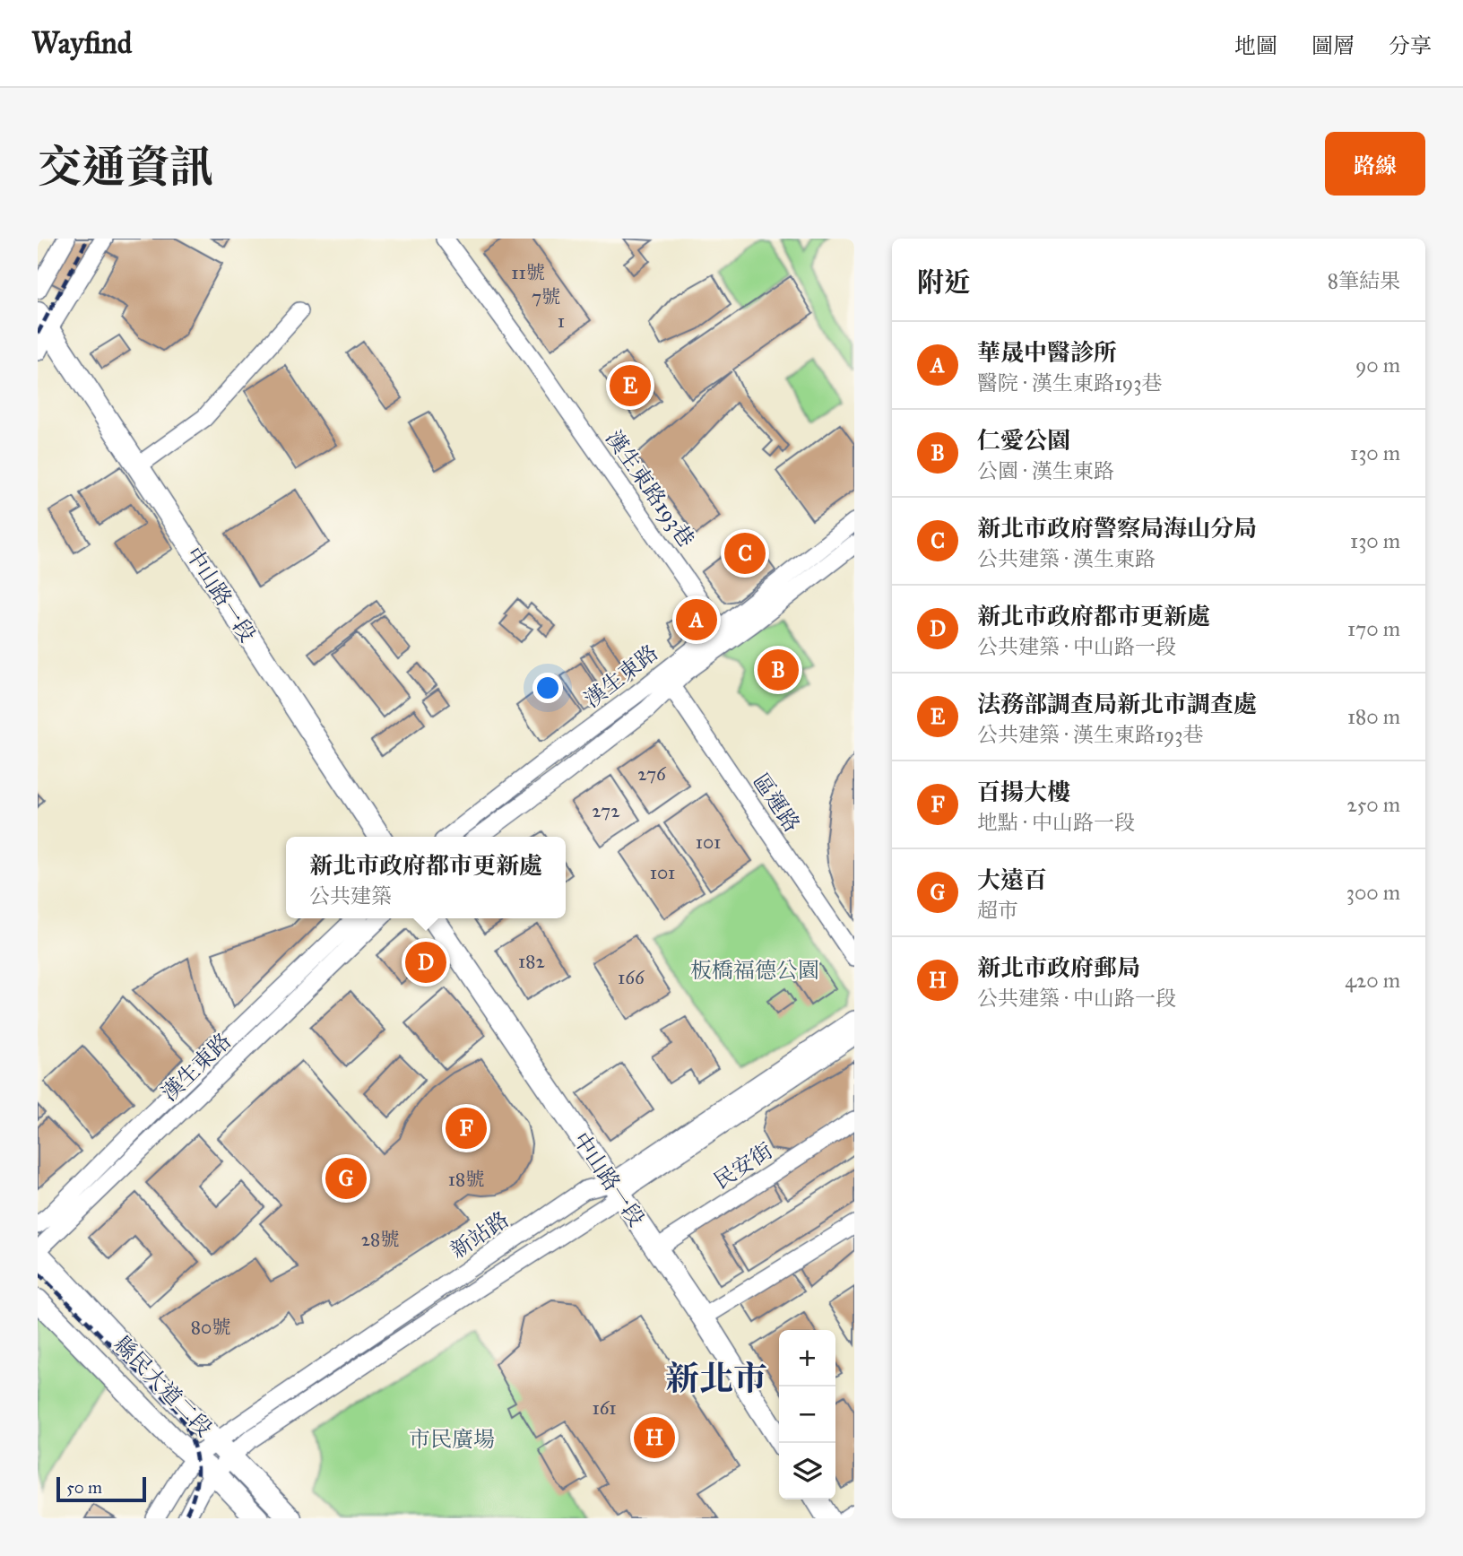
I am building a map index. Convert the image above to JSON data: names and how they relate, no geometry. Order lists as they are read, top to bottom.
{
  "streets": {
    "main road": ["中山路一段", "縣民大道二段"],
    "street": [
      "漢生東路193巷",
      "漢生東路",
      "區運路",
      "民安街",
      "新站路"
    ]
  },
  "crossings": [
    ["漢生東路193巷", "漢生東路"],
    ["中山路一段", "民安街"],
    ["中山路一段", "新站路"],
    ["漢生東路", "區運路"],
    ["漢生東路", "縣民大道二段"],
    ["新站路", "縣民大道二段"]
  ],
  "districts": ["新北市"],
  "parks": ["板橋福德公園", "市民廣場"],
  "house_numbers": [
    "11號",
    "7號",
    "1",
    "276",
    "272",
    "101",
    "101",
    "182",
    "166",
    "18號",
    "28號",
    "80號",
    "161"
  ],
  "scale_bar": "50 m",
  "page": {
    "header": "Wayfind",
    "nav": ["地圖", "圖層", "分享"],
    "title": "交通資訊",
    "buttons": "路線",
    "heading": ["附近", "8筆結果"],
    "list": [
      {
        "mark": "A",
        "name": "華晟中醫診所",
        "note": "醫院 · 漢生東路193巷",
        "value": "90 m"
      },
      {
        "mark": "B",
        "name": "仁愛公園",
        "note": "公園 · 漢生東路",
        "value": "130 m"
      },
      {
        "mark": "C",
        "name": "新北市政府警察局海山分局",
        "note": "公共建築 · 漢生東路",
        "value": "130 m"
      },
      {
        "mark": "D",
        "name": "新北市政府都市更新處",
        "note": "公共建築 · 中山路一段",
        "value": "170 m"
      },
      {
        "mark": "E",
        "name": "法務部調查局新北市調查處",
        "note": "公共建築 · 漢生東路193巷",
        "value": "180 m"
      },
      {
        "mark": "F",
        "name": "百揚大樓",
        "note": "地點 · 中山路一段",
        "value": "250 m"
      },
      {
        "mark": "G",
        "name": "大遠百",
        "note": "超市",
        "value": "300 m"
      },
      {
        "mark": "H",
        "name": "新北市政府郵局",
        "note": "公共建築 · 中山路一段",
        "value": "420 m"
      }
    ],
    "pins": [
      "E",
      "C",
      "A",
      "B",
      "D",
      "F",
      "G",
      "H"
    ],
    "popup": ["新北市政府都市更新處", "公共建築"],
    "map_buttons": ["+", "−"],
    "scale": "50 m"
  }
}
